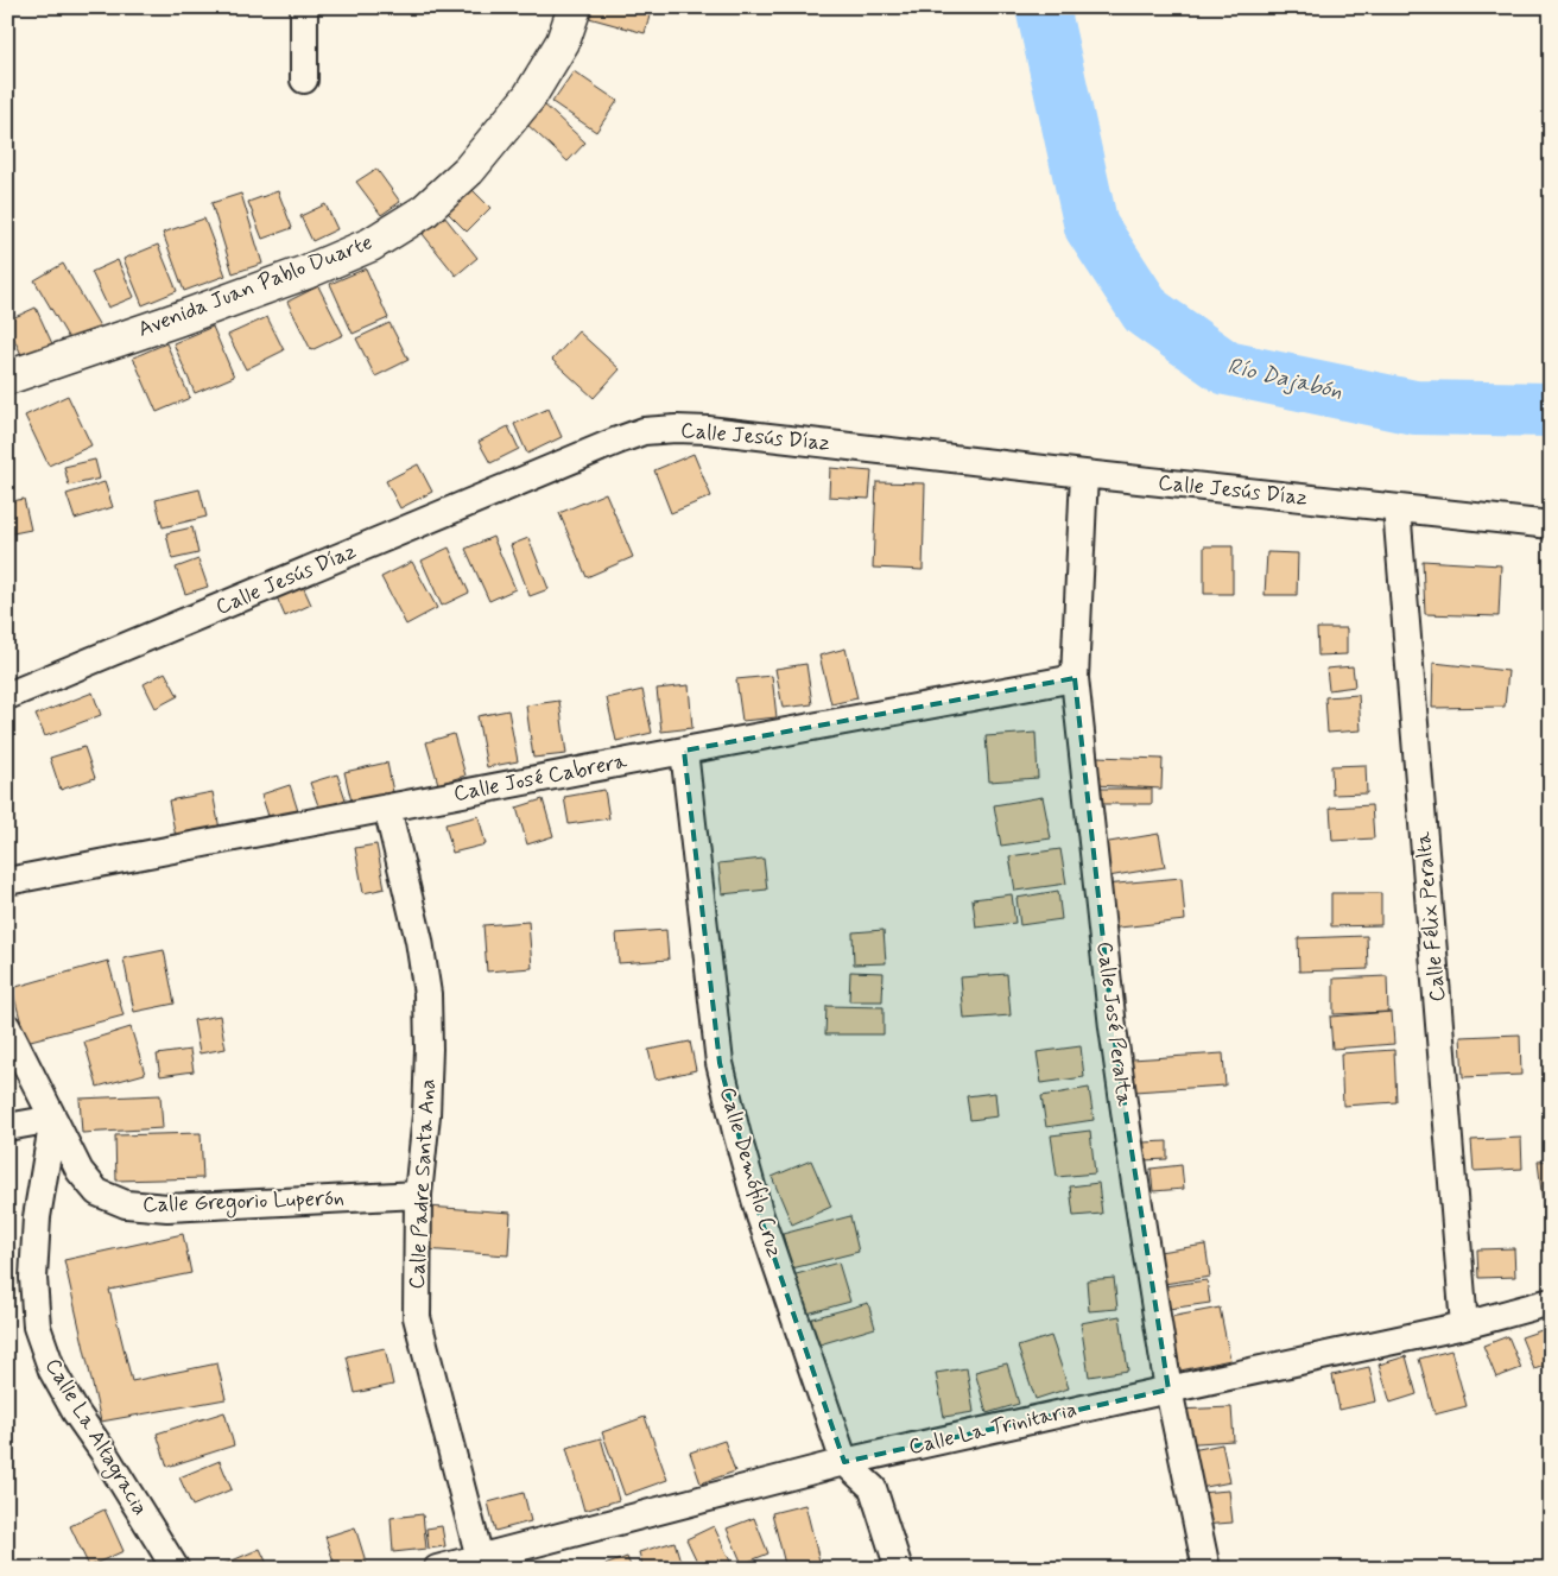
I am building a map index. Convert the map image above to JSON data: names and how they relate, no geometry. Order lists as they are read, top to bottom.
{
  "streets": {
    "street": [
      "Avenida Juan Pablo Duarte",
      "Calle Jesús Díaz",
      "Calle José Cabrera",
      "Calle Félix Peralta",
      "Calle José Peralta",
      "Calle Demófilo Cruz",
      "Calle Padre Santa Ana",
      "Calle Gregorio Luperón",
      "Calle La Trinitaria",
      "Calle La Altagracia"
    ]
  },
  "crossings": [
    ["Calle Jesús Díaz", "Calle Félix Peralta"],
    ["Calle Jesús Díaz", "Calle José Peralta"],
    ["Calle José Cabrera", "Calle José Peralta"],
    ["Calle José Cabrera", "Calle Demófilo Cruz"],
    ["Calle José Cabrera", "Calle Padre Santa Ana"],
    ["Calle Félix Peralta", "Calle La Trinitaria"],
    ["Calle José Peralta", "Calle La Trinitaria"],
    ["Calle Demófilo Cruz", "Calle La Trinitaria"],
    ["Calle Padre Santa Ana", "Calle Gregorio Luperón"],
    ["Calle Padre Santa Ana", "Calle La Trinitaria"],
    ["Calle Gregorio Luperón", "Calle La Altagracia"]
  ],
  "water": ["Río Dajabón"]
}
